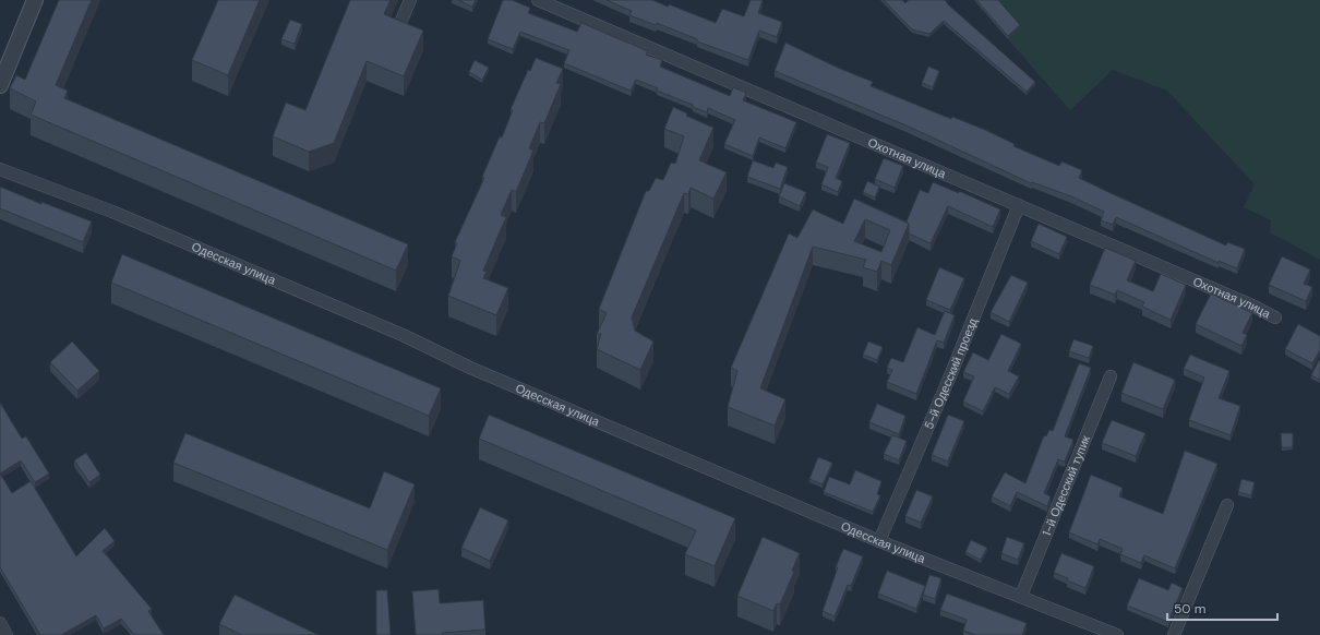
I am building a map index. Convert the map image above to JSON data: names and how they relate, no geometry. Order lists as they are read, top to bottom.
{
  "streets": {
    "street": [
      "Охотная улица",
      "Одесская улица",
      "5-й Одесский проезд",
      "1-й Одесский тупик"
    ]
  },
  "crossings": [
    ["Охотная улица", "5-й Одесский проезд"],
    ["Одесская улица", "5-й Одесский проезд"],
    ["Одесская улица", "1-й Одесский тупик"]
  ],
  "scale_bar": "50 m"
}
